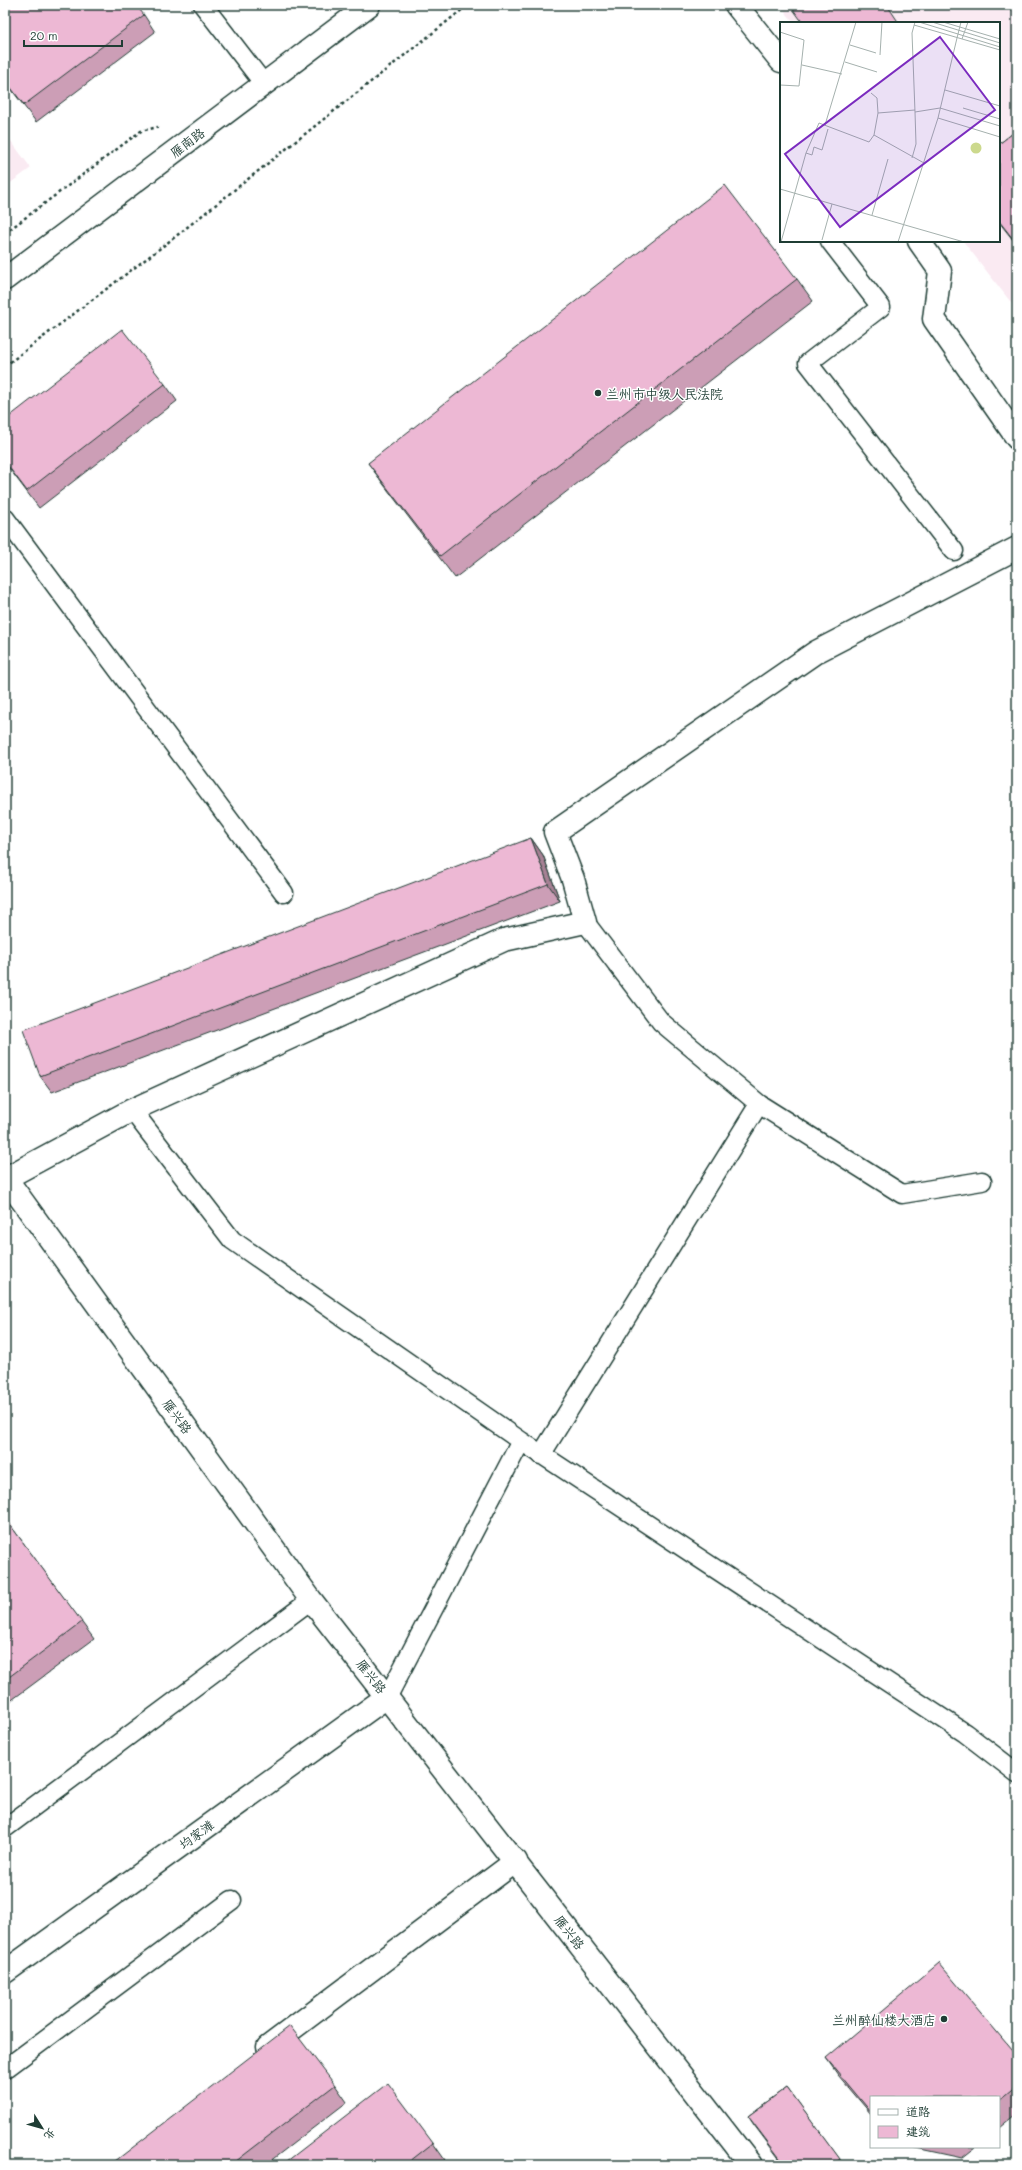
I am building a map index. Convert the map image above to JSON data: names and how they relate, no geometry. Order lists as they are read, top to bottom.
{
  "streets": {
    "street": ["雁南路", "雁兴路", "均家滩"]
  },
  "crossings": [
    ["雁兴路", "均家滩"]
  ],
  "places": ["兰州市中级人民法院", "兰州醉仙楼大酒店"],
  "legend": ["道路", "建筑"],
  "scale_bar": "20 m",
  "north": "bottom right"
}
